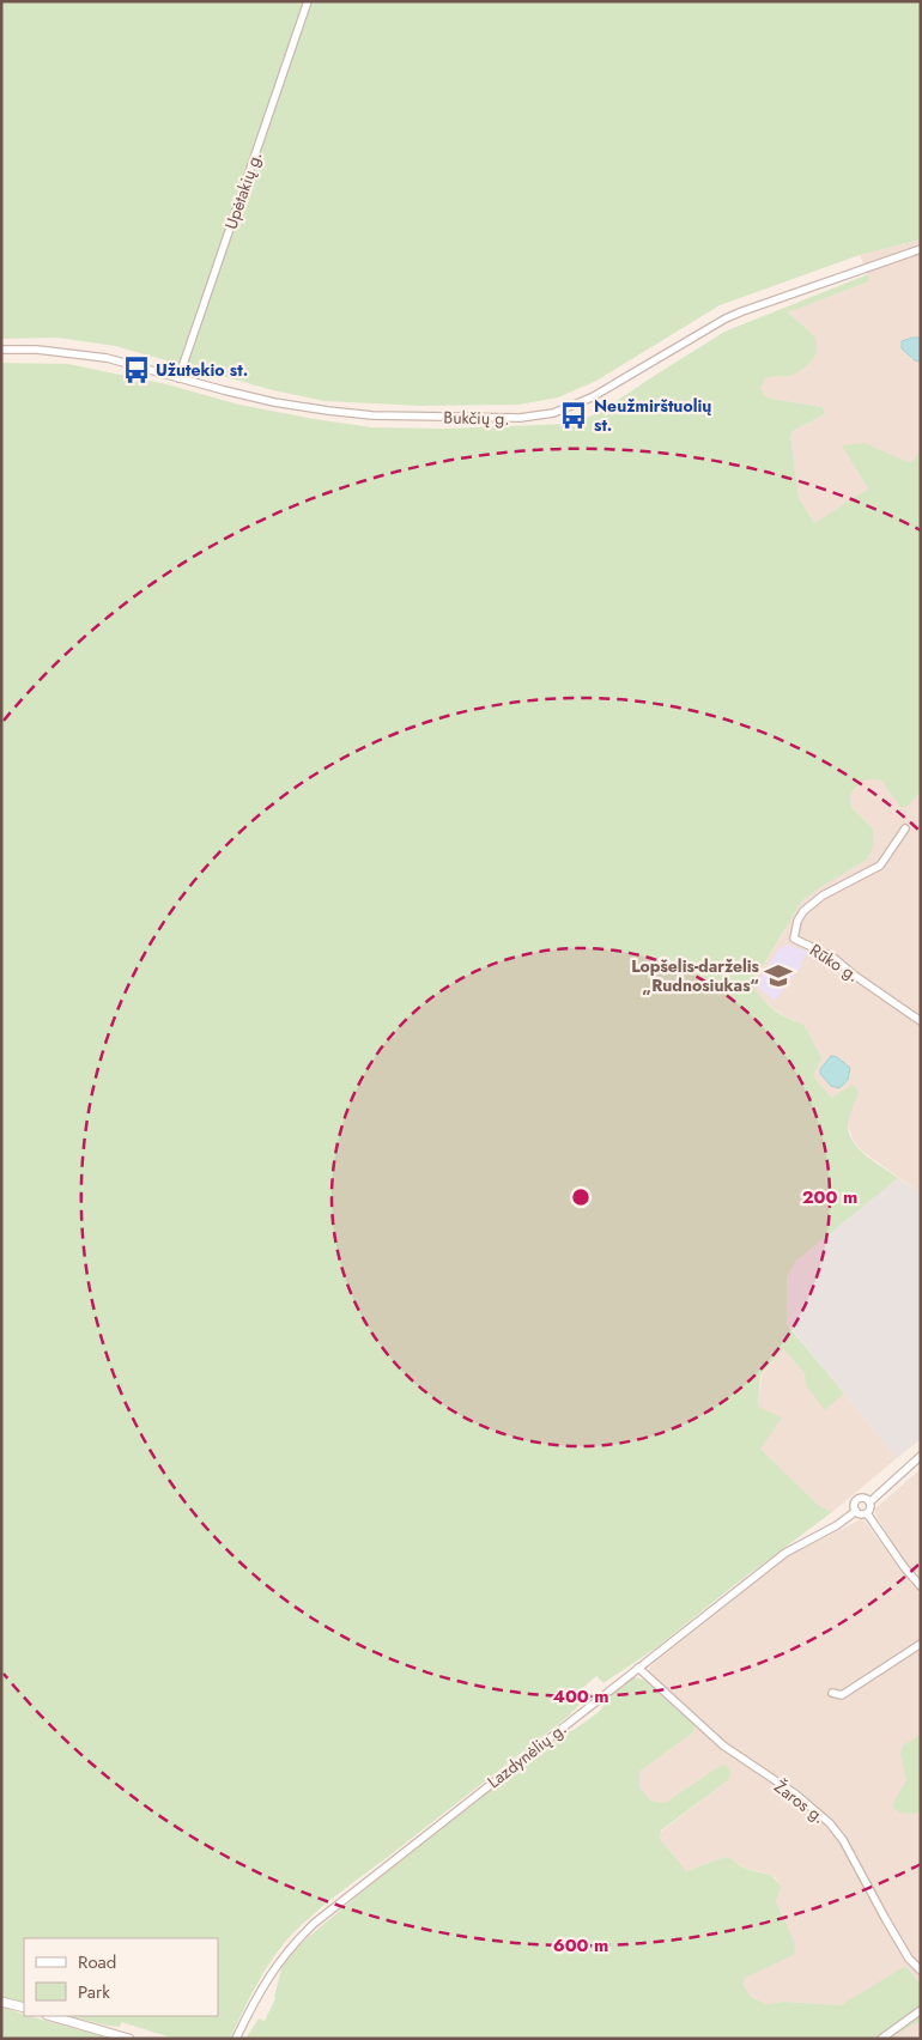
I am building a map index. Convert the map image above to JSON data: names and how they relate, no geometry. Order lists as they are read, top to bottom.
{
  "streets": {
    "street": [
      "Upėtakių g.",
      "Bukčių g.",
      "Rūko g.",
      "Lazdynėlių g.",
      "Žaros g."
    ]
  },
  "crossings": [
    ["Upėtakių g.", "Bukčių g."],
    ["Lazdynėlių g.", "Žaros g."]
  ],
  "places": {
    "bus stop": ["Užutekio st.", "Neužmirštuolių st."],
    "school or university": ["Lopšelis-darželis „Rudnosiukas“"]
  },
  "legend": ["Road", "Park"],
  "rings": ["200 m", "400 m", "600 m"]
}
